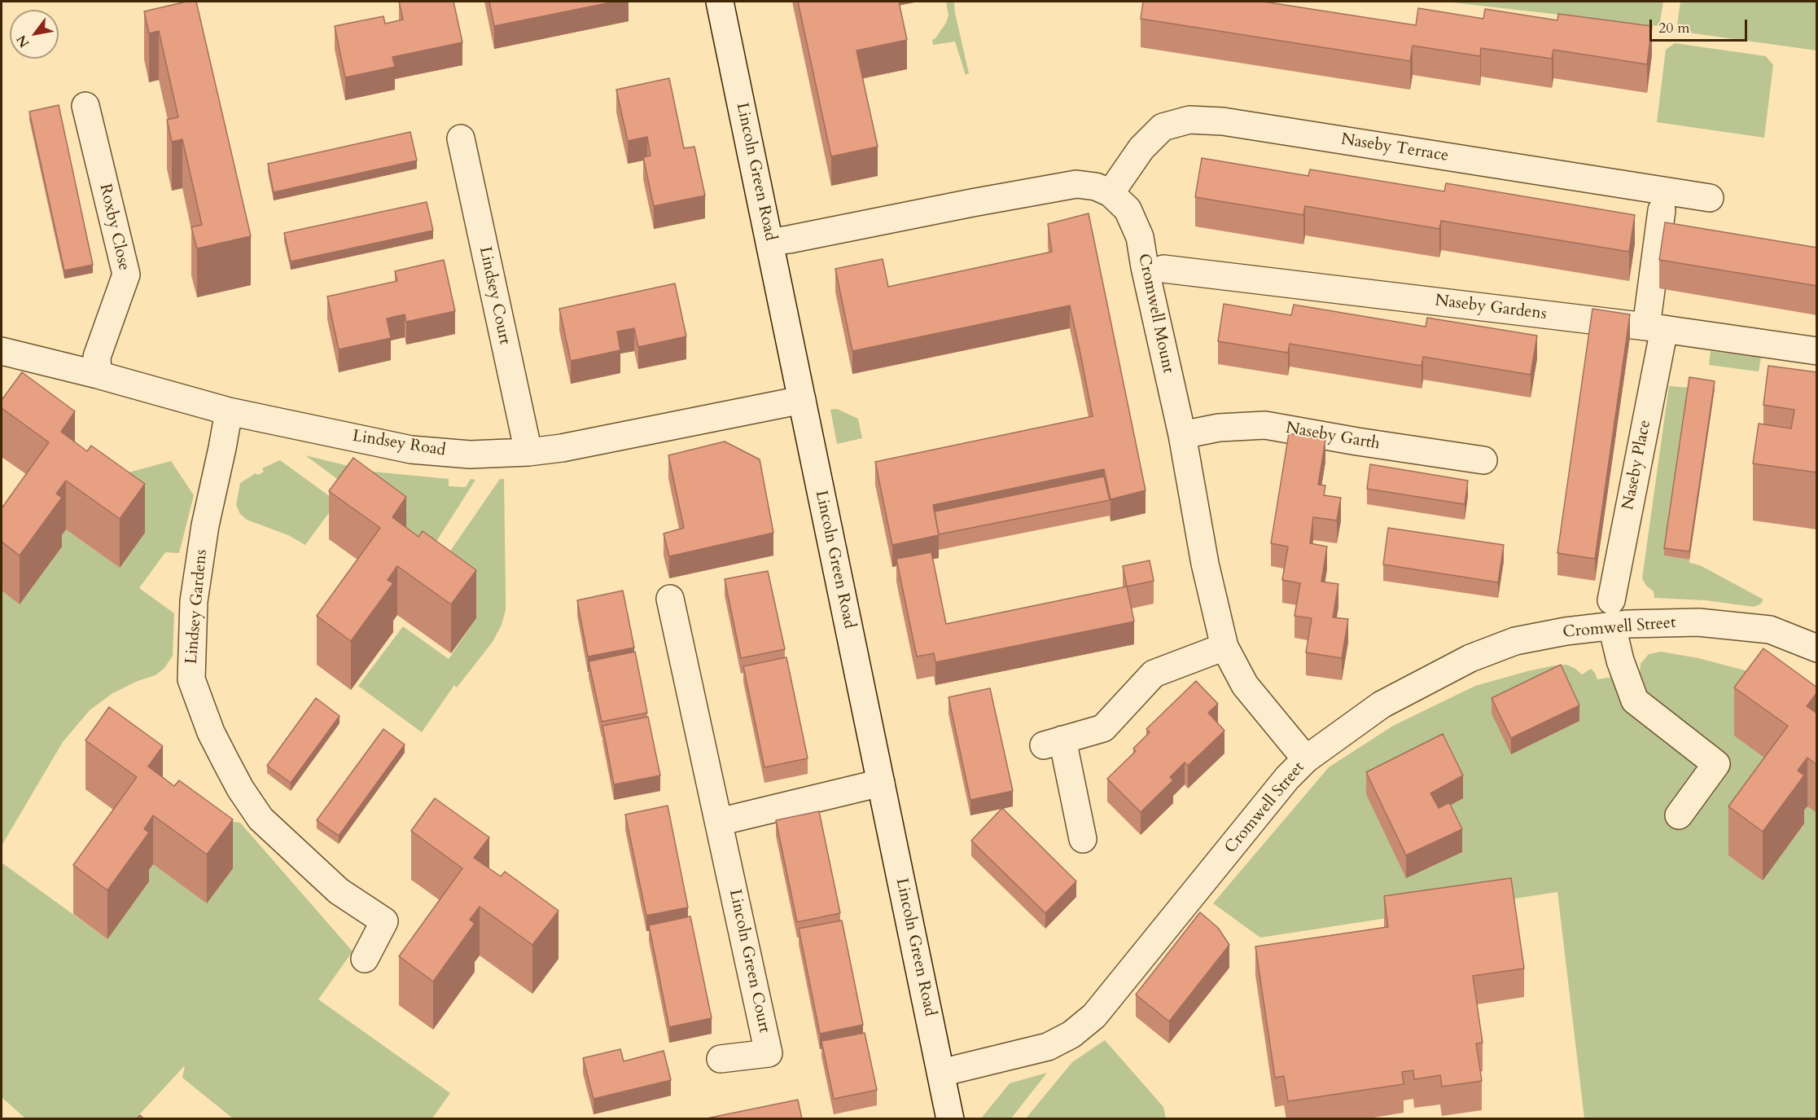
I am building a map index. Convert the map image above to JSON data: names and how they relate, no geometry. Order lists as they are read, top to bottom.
{
  "streets": {
    "street": [
      "Naseby Terrace",
      "Lincoln Green Road",
      "Roxby Close",
      "Lindsey Court",
      "Naseby Gardens",
      "Cromwell Mount",
      "Naseby Garth",
      "Lindsey Road",
      "Naseby Place",
      "Lindsey Gardens",
      "Cromwell Street",
      "Lincoln Green Court"
    ]
  },
  "crossings": [
    ["Naseby Terrace", "Cromwell Mount"],
    ["Lincoln Green Road", "Cromwell Mount"],
    ["Lincoln Green Road", "Lindsey Road"],
    ["Lincoln Green Road", "Cromwell Street"],
    ["Roxby Close", "Lindsey Road"],
    ["Lindsey Court", "Lindsey Road"],
    ["Naseby Gardens", "Naseby Place"],
    ["Cromwell Mount", "Naseby Garth"],
    ["Cromwell Mount", "Cromwell Street"],
    ["Lindsey Road", "Lindsey Gardens"],
    ["Naseby Place", "Cromwell Street"]
  ],
  "scale_bar": "20 m",
  "north": "bottom left"
}
